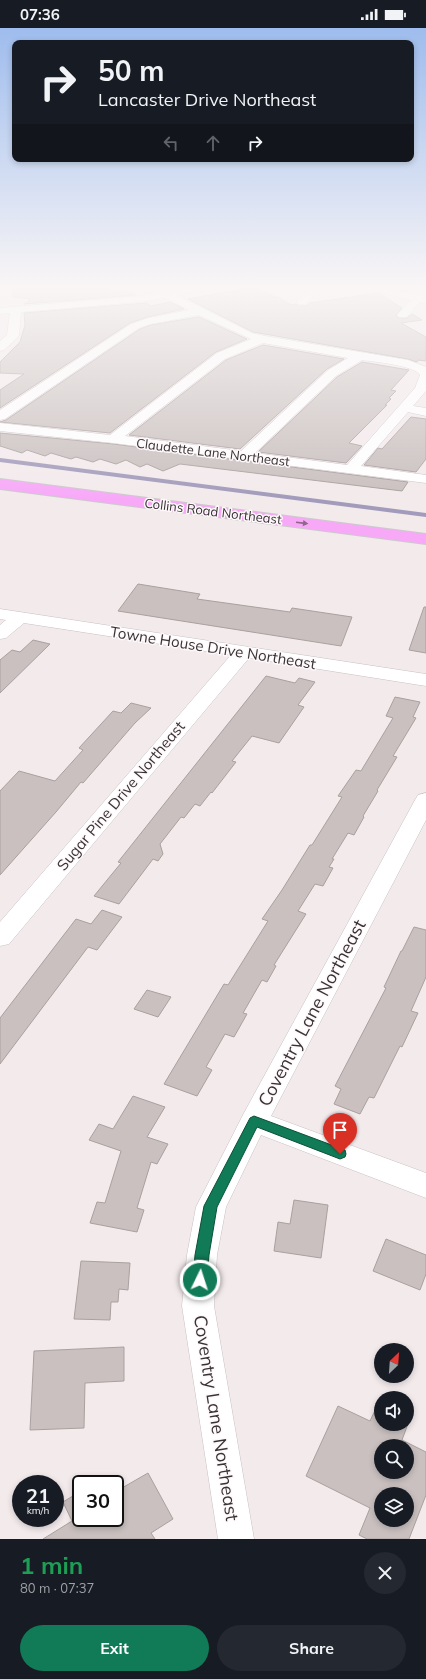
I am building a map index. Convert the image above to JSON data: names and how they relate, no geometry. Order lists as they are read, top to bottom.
{
  "streets": {
    "highway": ["Collins Road Northeast"],
    "street": [
      "Claudette Lane Northeast",
      "Towne House Drive Northeast",
      "Sugar Pine Drive Northeast",
      "Coventry Lane Northeast"
    ]
  },
  "crossings": [
    ["Towne House Drive Northeast", "Sugar Pine Drive Northeast"]
  ],
  "north": "top right",
  "page": {
    "status": "07:36",
    "turn": ["50 m", "Lancaster Drive Northeast"],
    "speed": "21 km/h",
    "limit": "30",
    "heading": ["1 min", "80 m · 07:37"],
    "buttons": ["Exit", "Share"]
  }
}
